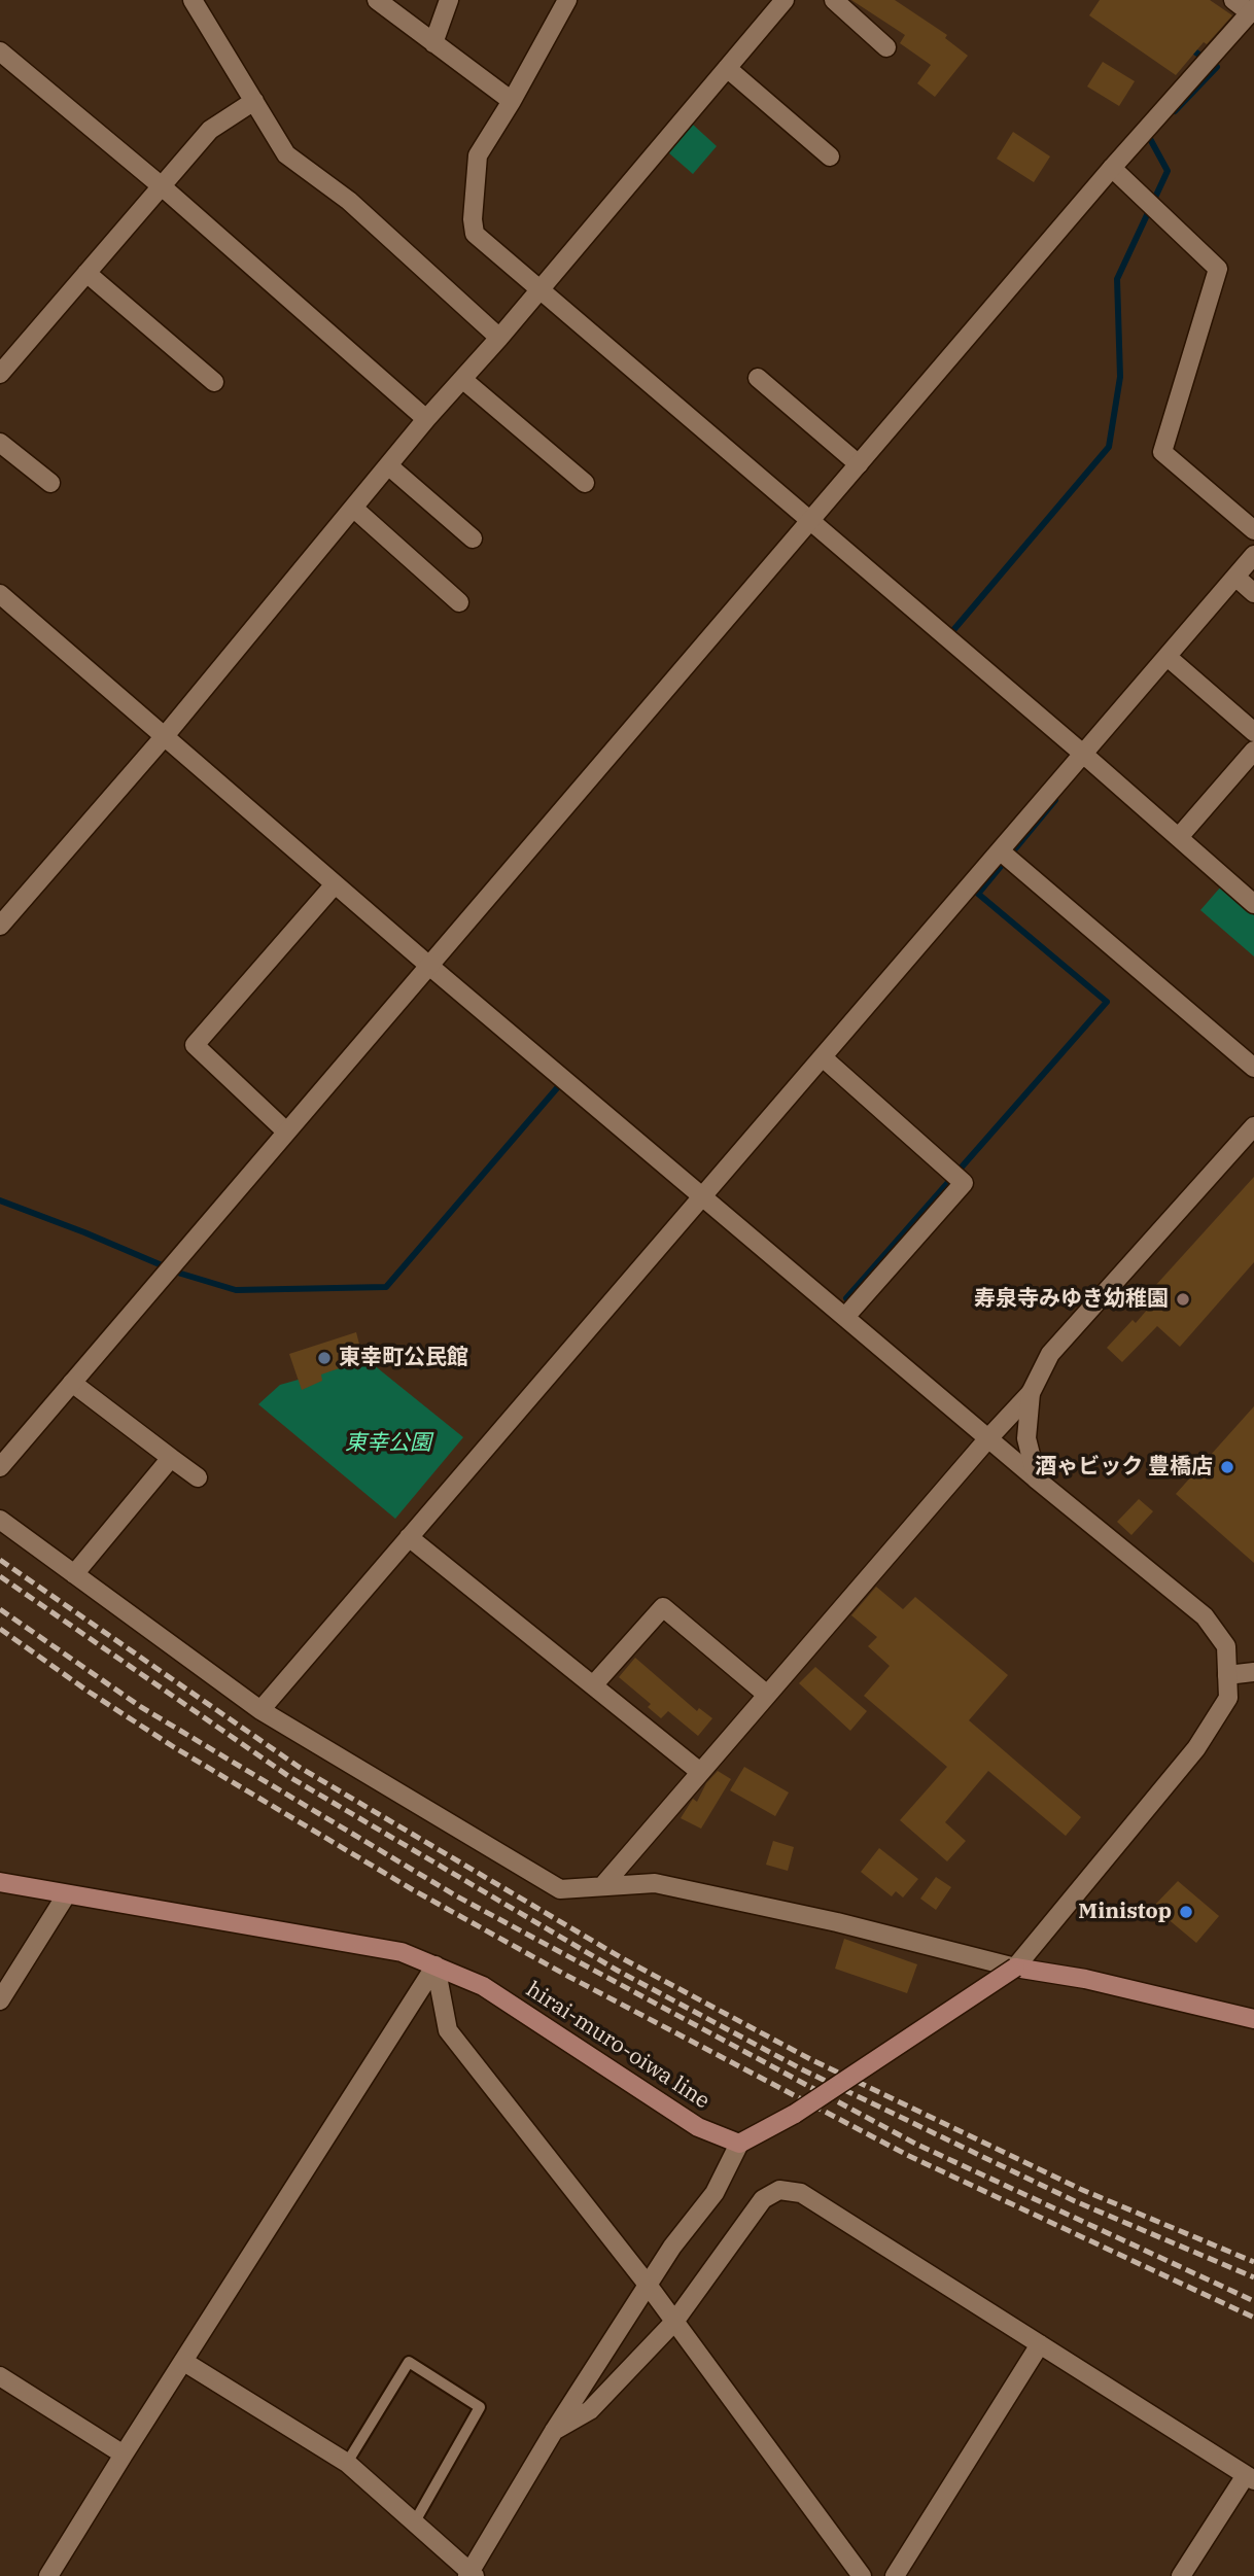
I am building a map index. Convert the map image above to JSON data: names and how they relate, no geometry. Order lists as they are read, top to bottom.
{
  "streets": {
    "main road": ["hirai-muro-oiwa line"]
  },
  "parks": ["東幸公園"],
  "places": [
    "寿泉寺みゆき幼稚園",
    "東幸町公民館",
    "酒ゃビック 豊橋店",
    "Ministop"
  ]
}
